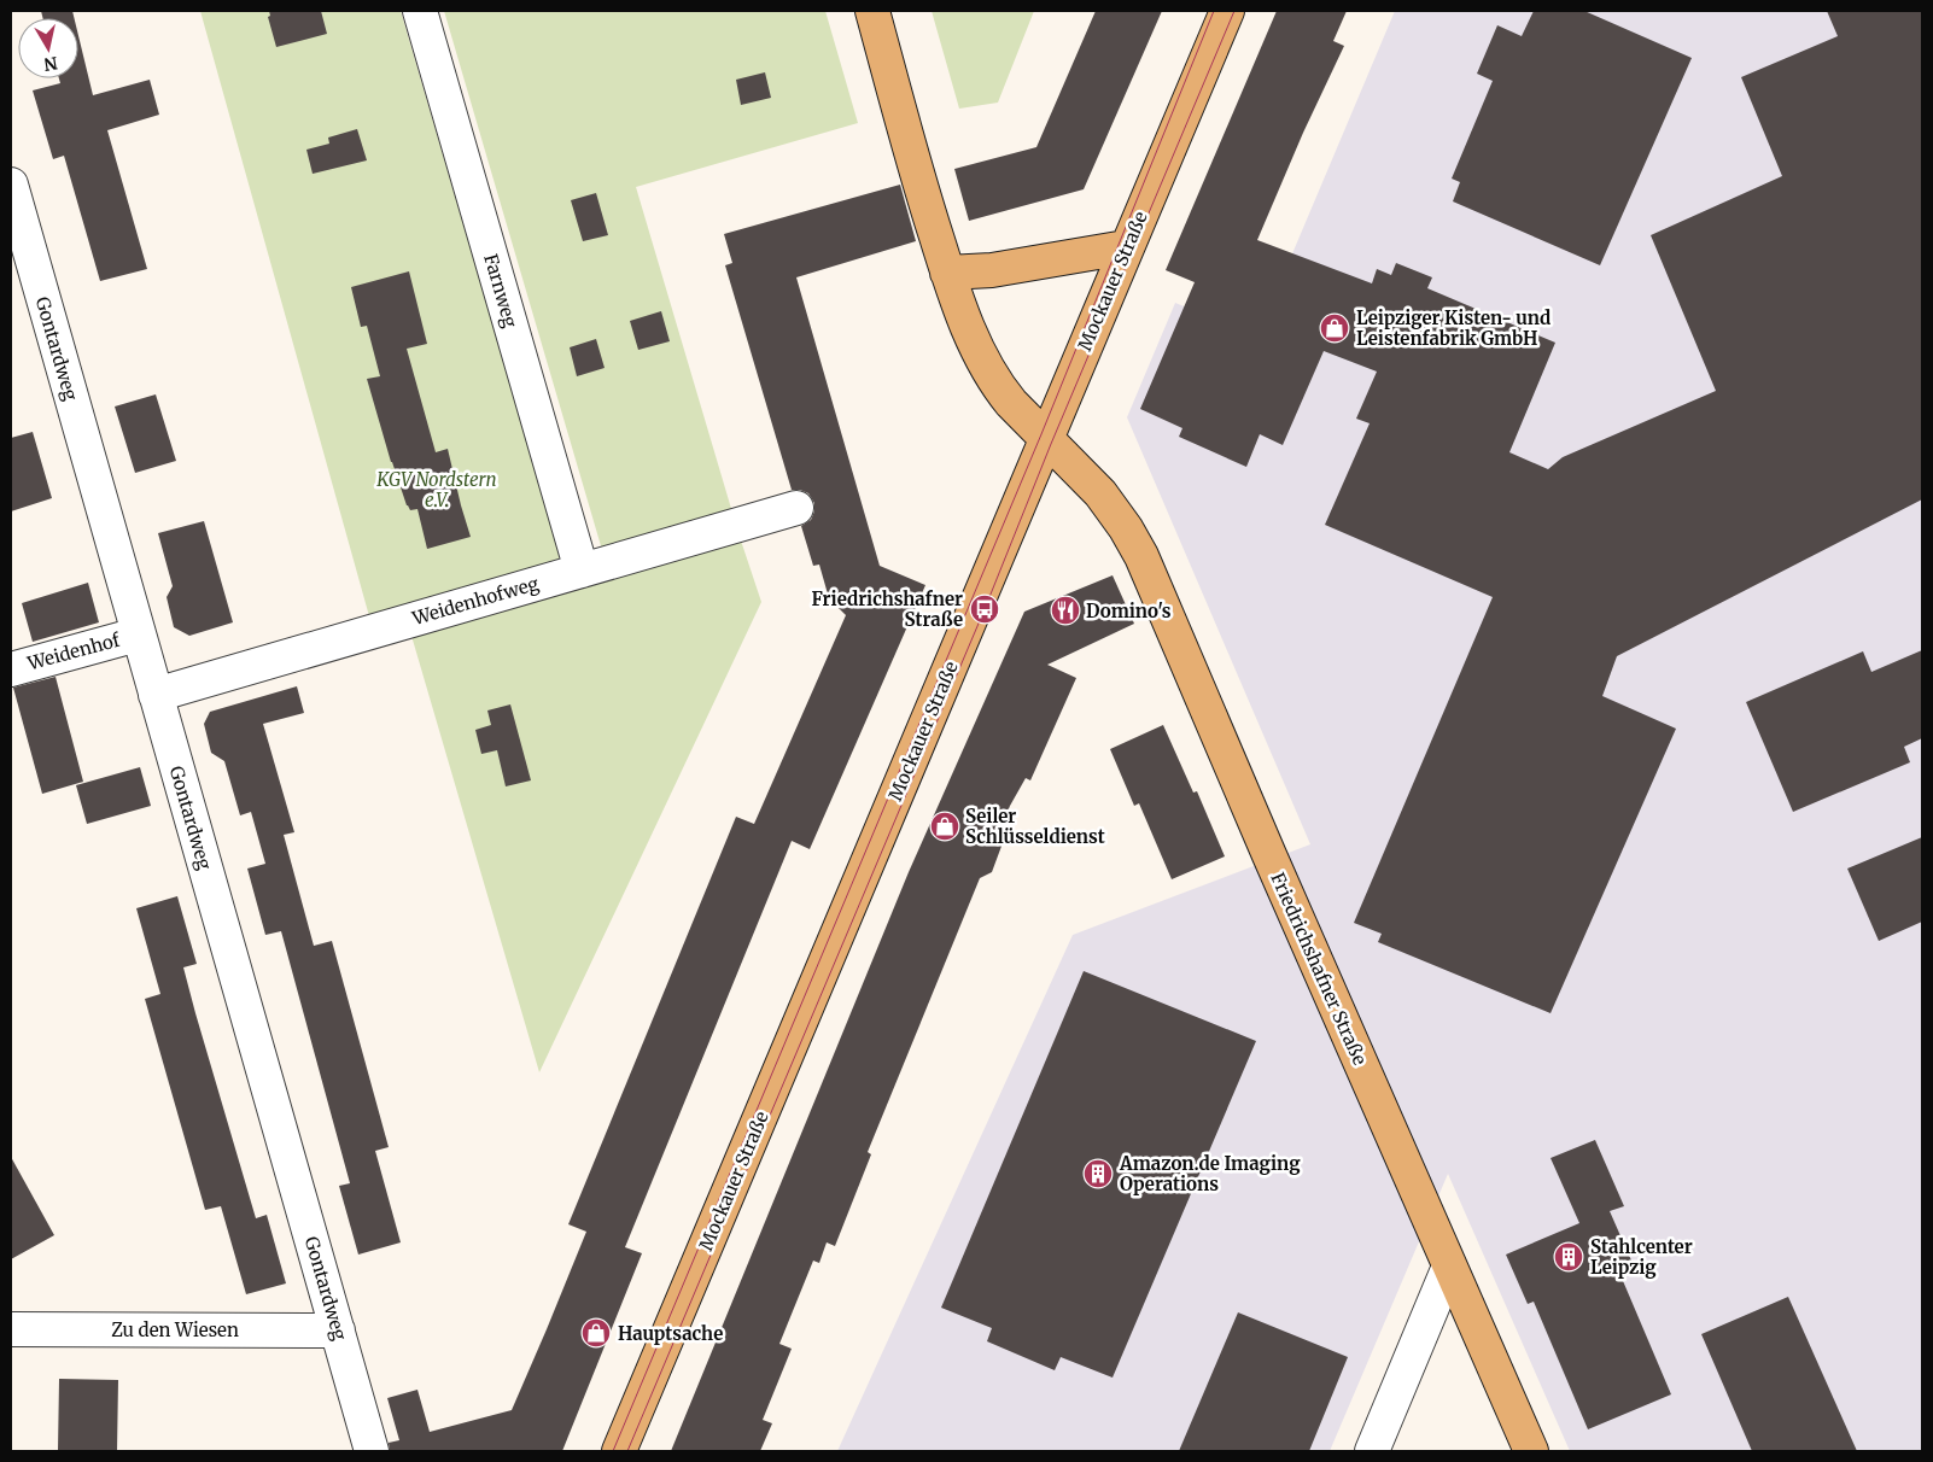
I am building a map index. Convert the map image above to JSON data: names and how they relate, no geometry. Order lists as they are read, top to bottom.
{
  "streets": {
    "main road": ["Mockauer Straße", "Friedrichshafner Straße"],
    "street": [
      "Farnweg",
      "Gontardweg",
      "Weidenhofweg",
      "Weidenhof",
      "Zu den Wiesen"
    ]
  },
  "crossings": [
    ["Mockauer Straße", "Friedrichshafner Straße"],
    ["Farnweg", "Weidenhofweg"],
    ["Gontardweg", "Weidenhofweg"],
    ["Gontardweg", "Weidenhof"],
    ["Gontardweg", "Zu den Wiesen"]
  ],
  "parks": ["KGV Nordstern e.V."],
  "places": {
    "shop": ["Leipziger Kisten- und Leistenfabrik GmbH", "Seiler Schlüsseldienst", "Hauptsache"],
    "bus stop": ["Friedrichshafner Straße"],
    "restaurant": ["Domino's"],
    "building": ["Amazon.de Imaging Operations", "Stahlcenter Leipzig"]
  },
  "north": "bottom"
}
